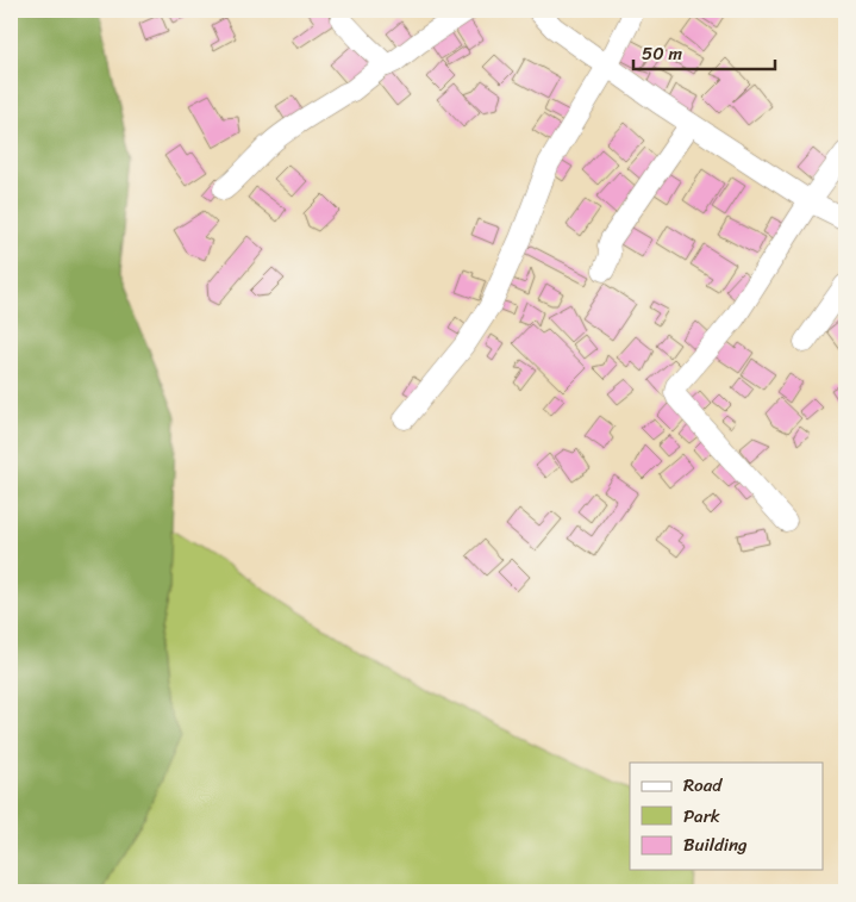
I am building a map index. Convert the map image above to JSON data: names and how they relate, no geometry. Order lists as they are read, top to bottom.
{
  "legend": ["Road", "Park", "Building"],
  "scale_bar": "50 m"
}
